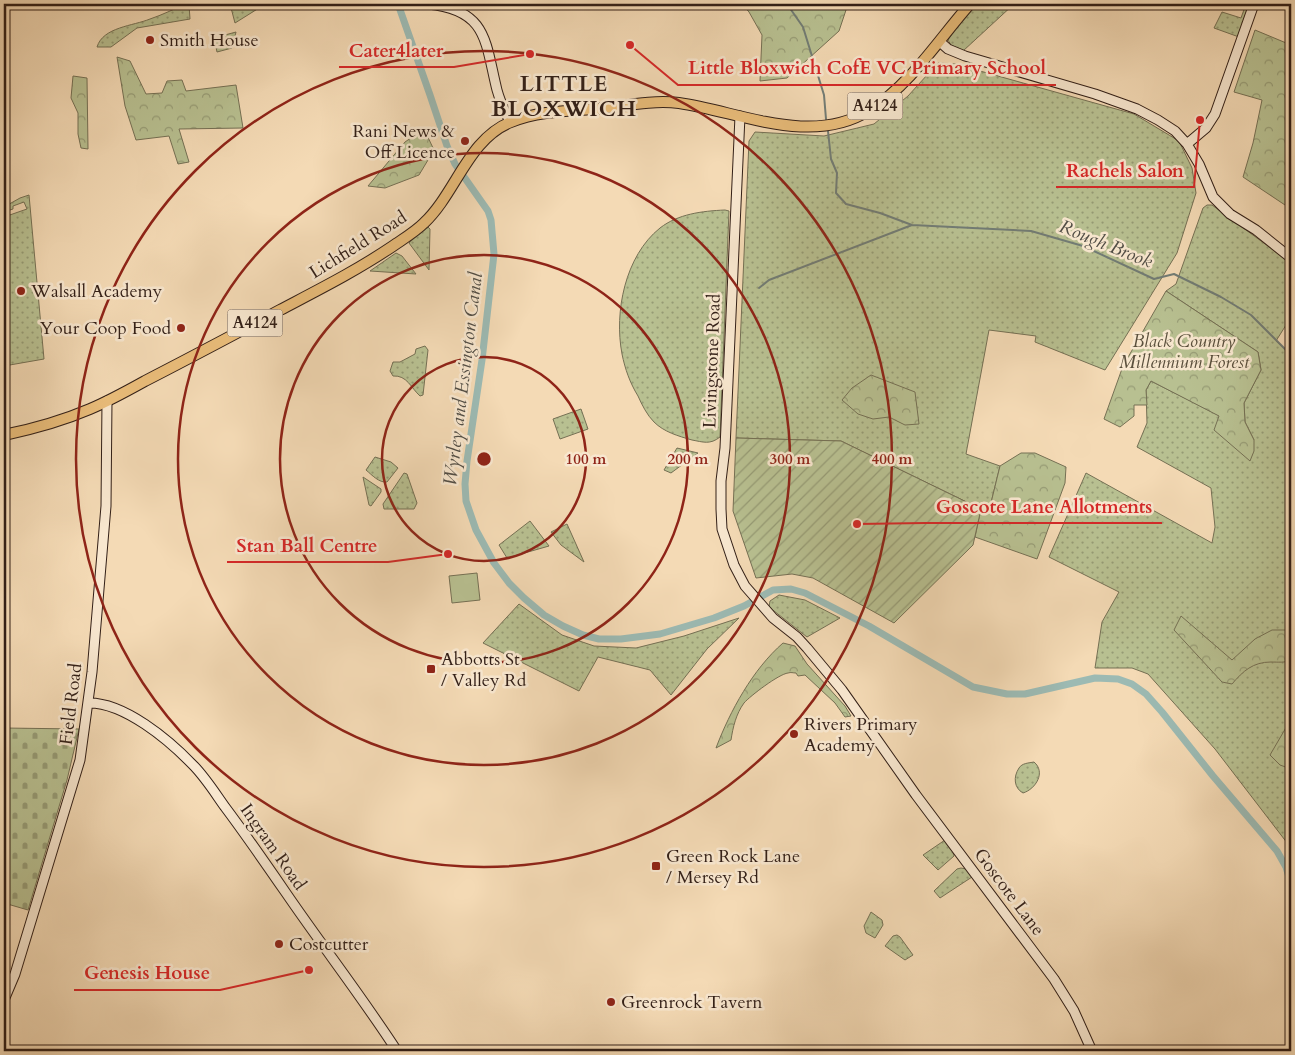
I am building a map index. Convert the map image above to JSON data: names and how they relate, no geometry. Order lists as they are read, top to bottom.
{
  "streets": {
    "main road": ["A4124", "Lichfield Road"],
    "street": [
      "Livingstone Road",
      "Field Road",
      "Ingram Road",
      "Goscote Lane"
    ]
  },
  "crossings": [
    ["A4124", "Lichfield Road"],
    ["A4124", "Livingstone Road"],
    ["Lichfield Road", "Livingstone Road"],
    ["Lichfield Road", "Field Road"],
    ["Livingstone Road", "Goscote Lane"],
    ["Field Road", "Ingram Road"]
  ],
  "districts": ["LITTLE BLOXWICH"],
  "water": ["Rough Brook", "Wyrley and Essington Canal"],
  "parks": ["Black Country Millennium Forest"],
  "places": {
    "other": [
      "Smith House",
      "Little Bloxwich CofE VC Primary School",
      "Cater4later",
      "Rachels Salon",
      "Rani News & Off Licence",
      "Walsall Academy",
      "Your Coop Food",
      "Goscote Lane Allotments",
      "Stan Ball Centre",
      "Rivers Primary Academy",
      "Costcutter",
      "Genesis House",
      "Greenrock Tavern"
    ],
    "transit": ["Abbotts St / Valley Rd", "Green Rock Lane / Mersey Rd"]
  },
  "rings": [
    "100 m",
    "200 m",
    "300 m",
    "400 m"
  ]
}
